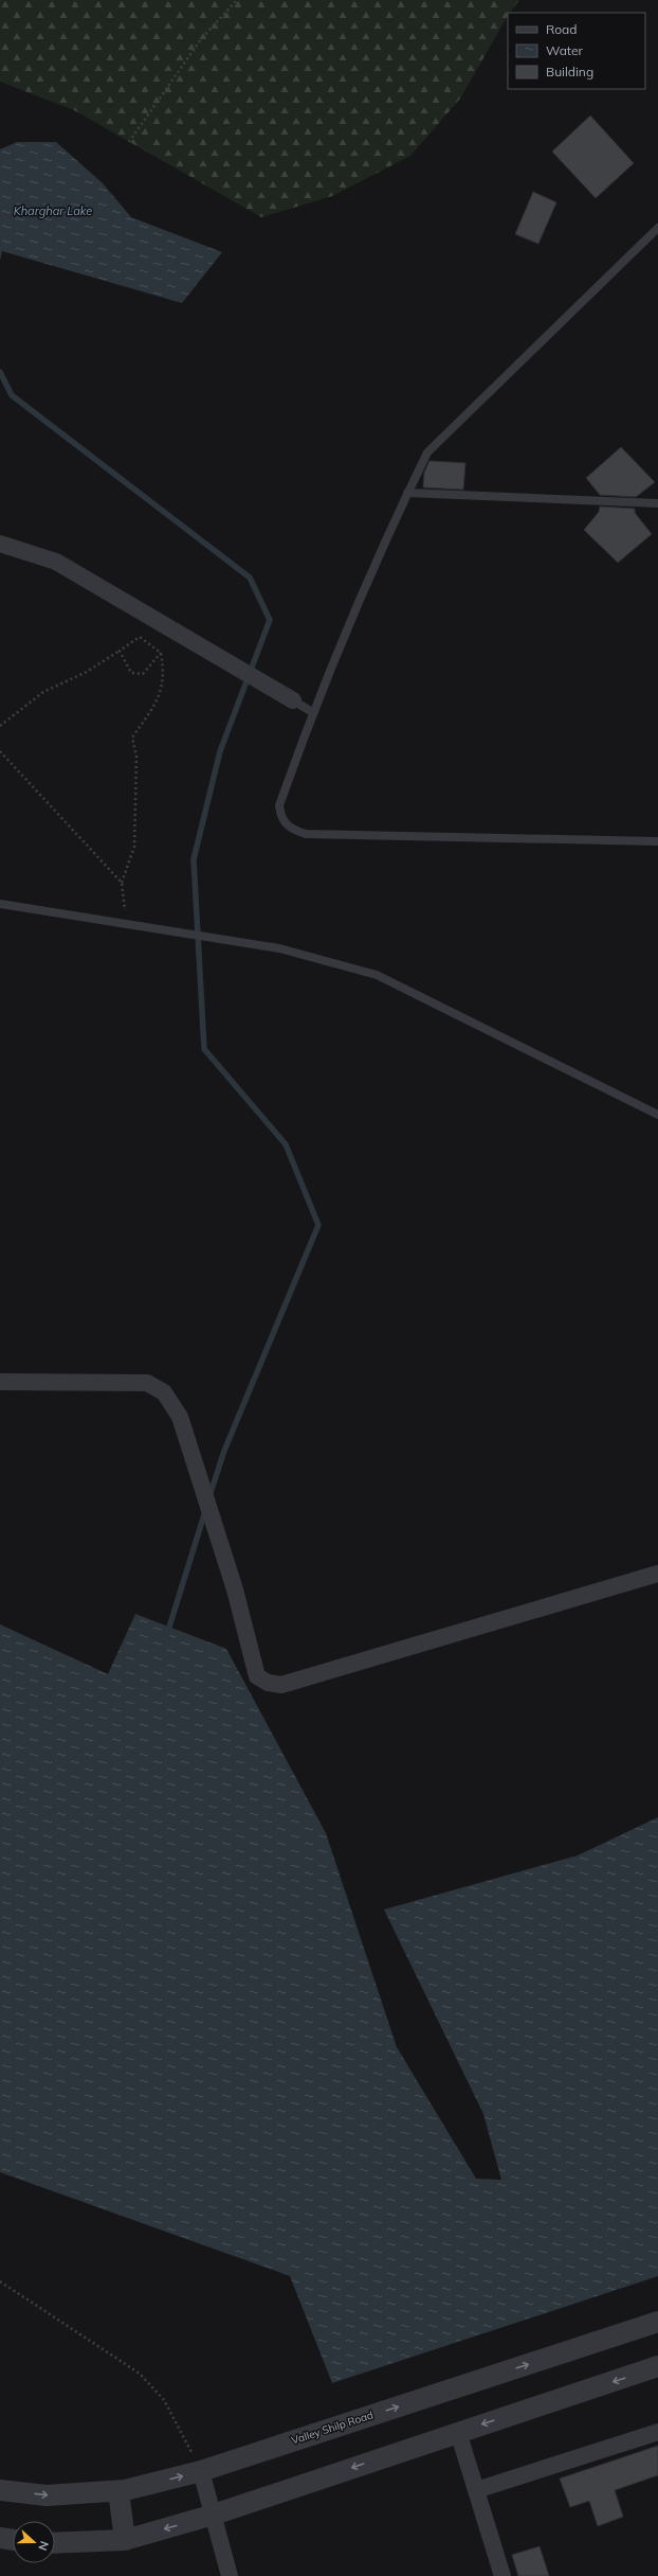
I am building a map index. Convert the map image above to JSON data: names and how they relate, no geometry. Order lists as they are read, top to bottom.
{
  "streets": {
    "street": ["Valley Shilp Road"]
  },
  "water": ["Kharghar Lake"],
  "legend": ["Road", "Water", "Building"],
  "north": "right"
}
